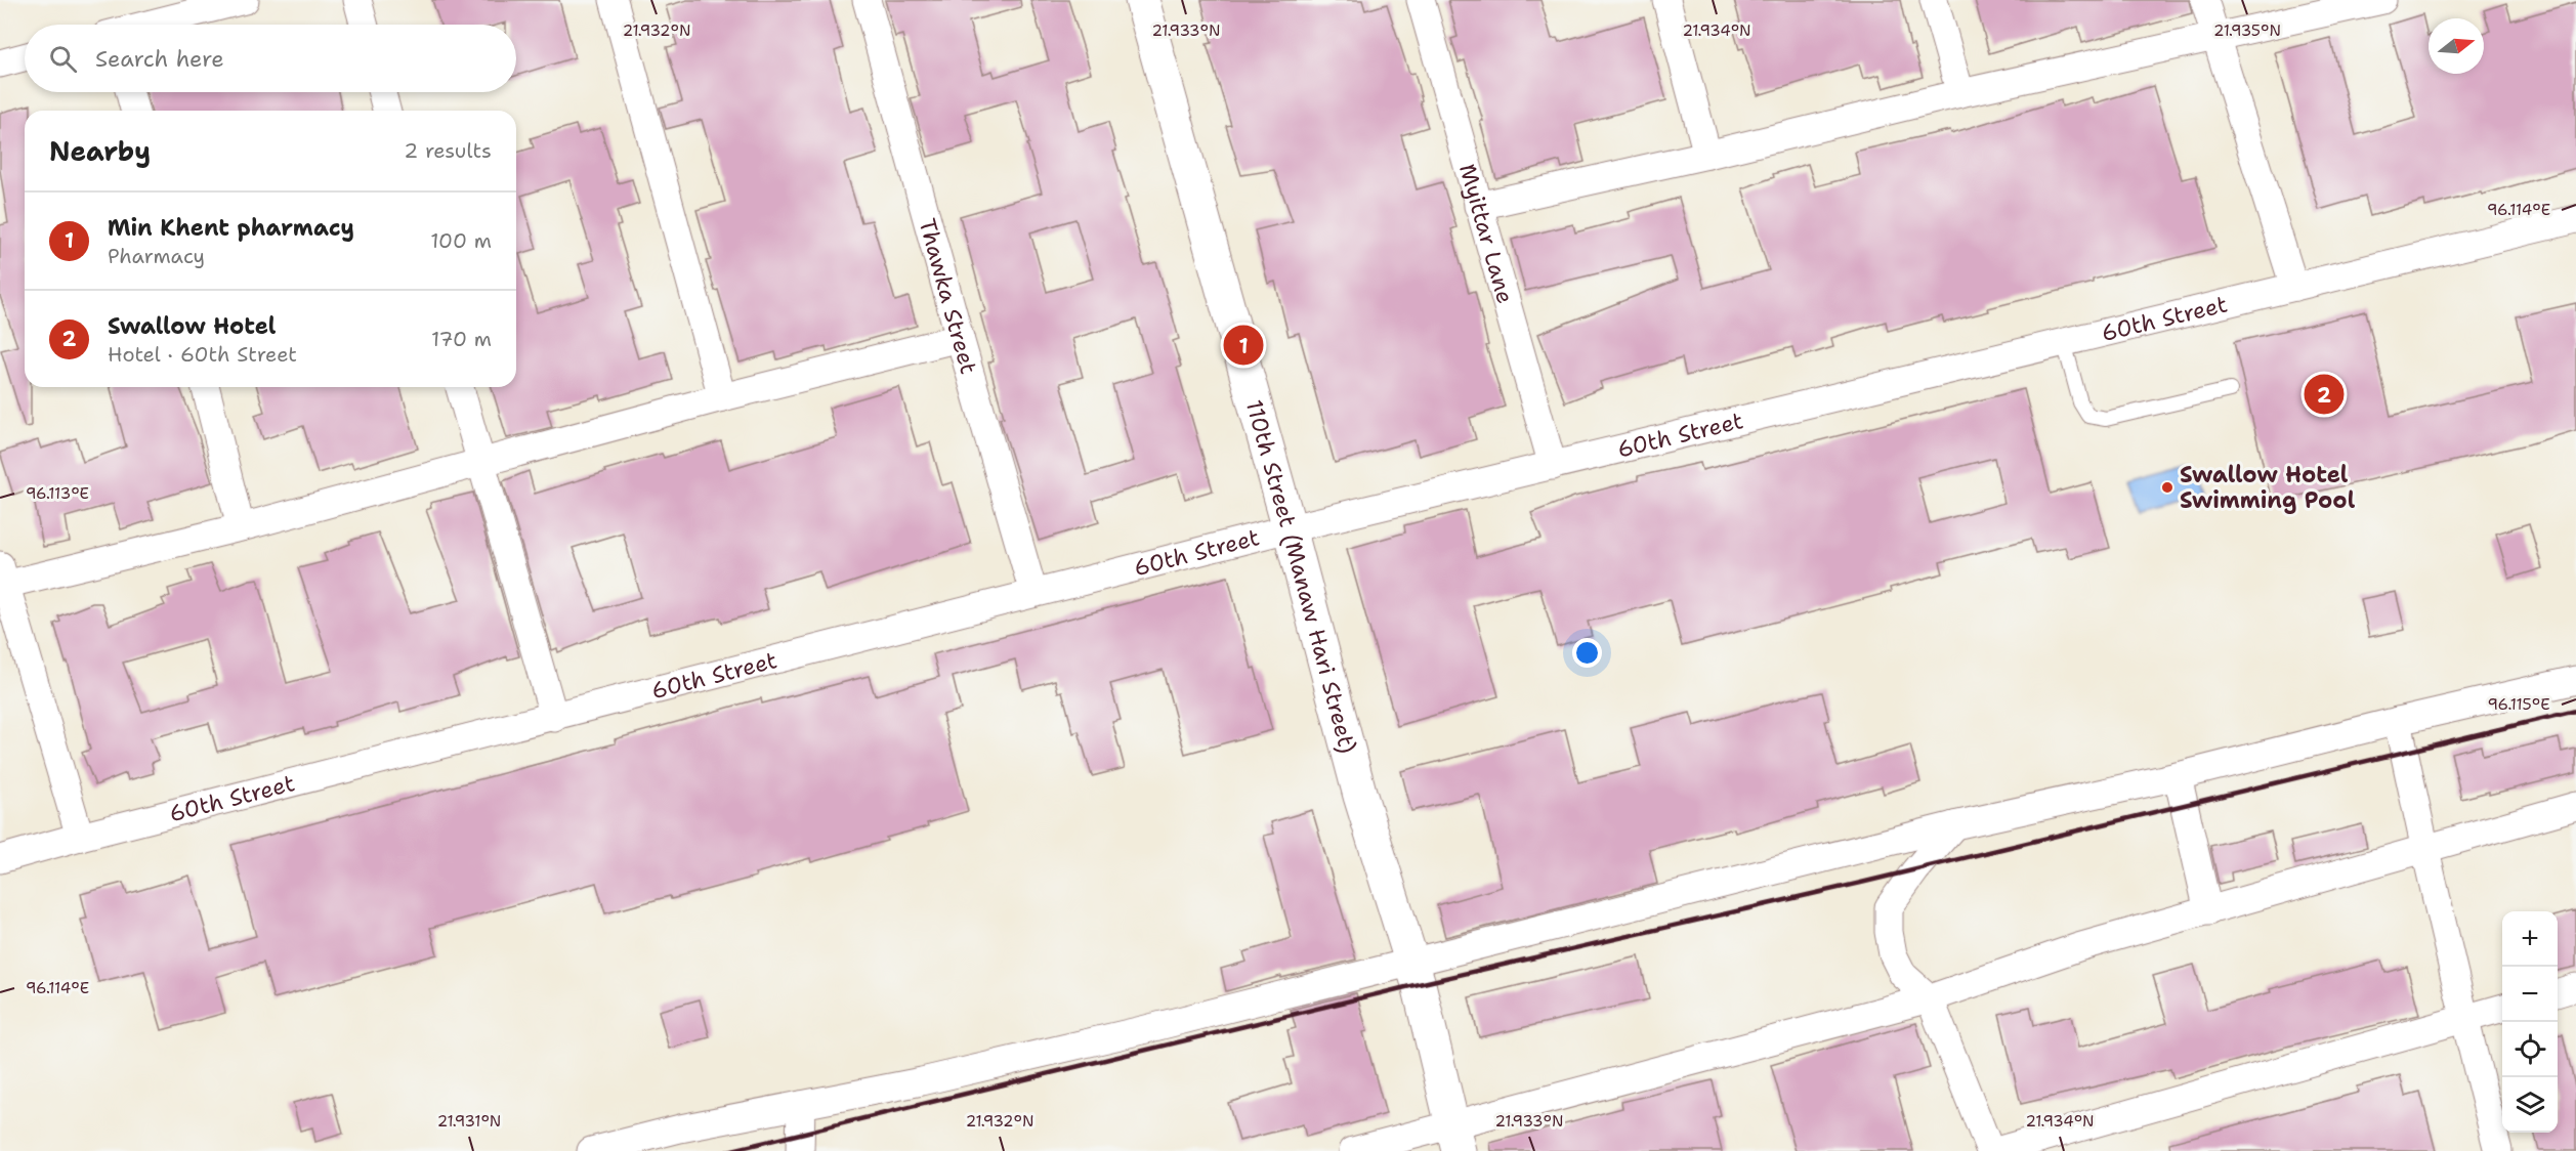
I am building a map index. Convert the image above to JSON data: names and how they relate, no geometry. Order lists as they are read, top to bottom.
{
  "streets": {
    "main road": ["110th Street (Manaw Hari Street)"],
    "street": ["Myittar Lane", "Thawka Street", "60th Street"]
  },
  "crossings": [
    ["Myittar Lane", "60th Street"],
    ["Thawka Street", "60th Street"],
    ["60th Street", "110th Street (Manaw Hari Street)"]
  ],
  "places": ["Swallow Hotel Swimming Pool"],
  "north": "right",
  "page": {
    "search": "Search here",
    "heading": ["Nearby", "2 results"],
    "list": [
      {
        "mark": "1",
        "name": "Min Khent pharmacy",
        "note": "Pharmacy",
        "value": "100 m"
      },
      {
        "mark": "2",
        "name": "Swallow Hotel",
        "note": "Hotel · 60th Street",
        "value": "170 m"
      }
    ],
    "pins": ["1", "2"],
    "map_buttons": ["+", "−"]
  },
  "coordinates": [
    "21.932°N",
    "21.933°N",
    "21.934°N",
    "21.935°N",
    "96.114°E",
    "96.113°E",
    "96.115°E",
    "21.931°N"
  ]
}
